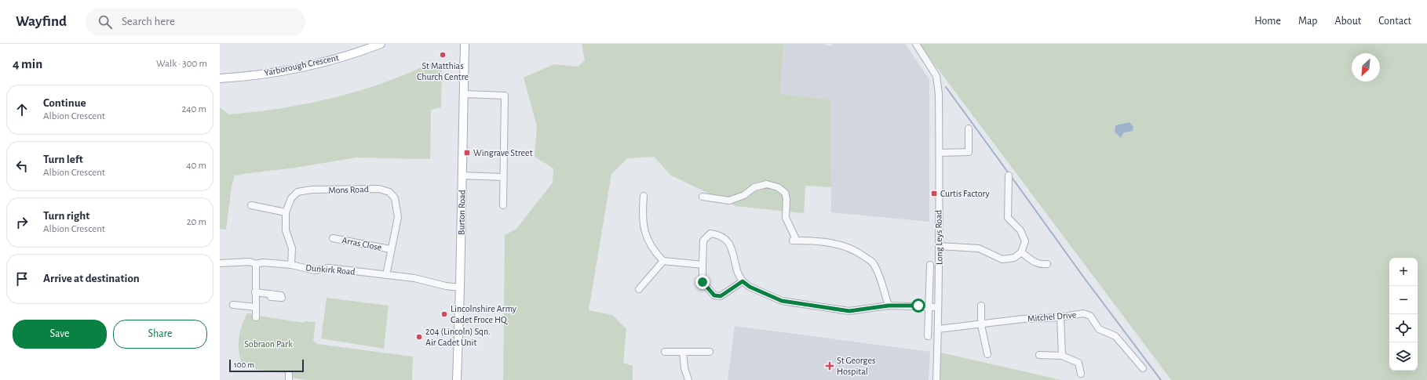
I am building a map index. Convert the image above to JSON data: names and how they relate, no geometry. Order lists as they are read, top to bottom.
{
  "streets": {
    "main road": ["Yarborough Crescent", "Burton Road"],
    "street": [
      "Mons Road",
      "Long Leys Road",
      "Arras Close",
      "Dunkirk Road",
      "Mitchel Drive"
    ]
  },
  "crossings": [
    ["Mons Road", "Arras Close"],
    ["Mons Road", "Dunkirk Road"],
    ["Burton Road", "Dunkirk Road"],
    ["Long Leys Road", "Mitchel Drive"]
  ],
  "parks": ["Sobraon Park"],
  "places": {
    "other": ["St Matthias Church Centre", "Lincolnshire Army Cadet Froce HQ", "204 (Lincoln) Sqn. Air Cadet Unit"],
    "transit": ["Wingrave Street", "Curtis Factory"],
    "health": ["St Georges Hospital"]
  },
  "scale_bar": "100 m",
  "north": "bottom left",
  "page": {
    "header": "Wayfind",
    "search": "Search here",
    "nav": [
      "Home",
      "Map",
      "About",
      "Contact"
    ],
    "heading": ["4 min", "Walk · 300 m"],
    "list": [
      ["Continue", "Albion Crescent", "240 m"],
      ["Turn left", "Albion Crescent", "40 m"],
      ["Turn right", "Albion Crescent", "20 m"],
      "Arrive at destination"
    ],
    "map_buttons": ["+", "−"],
    "buttons": ["Save", "Share"],
    "scale": "100 m"
  }
}
